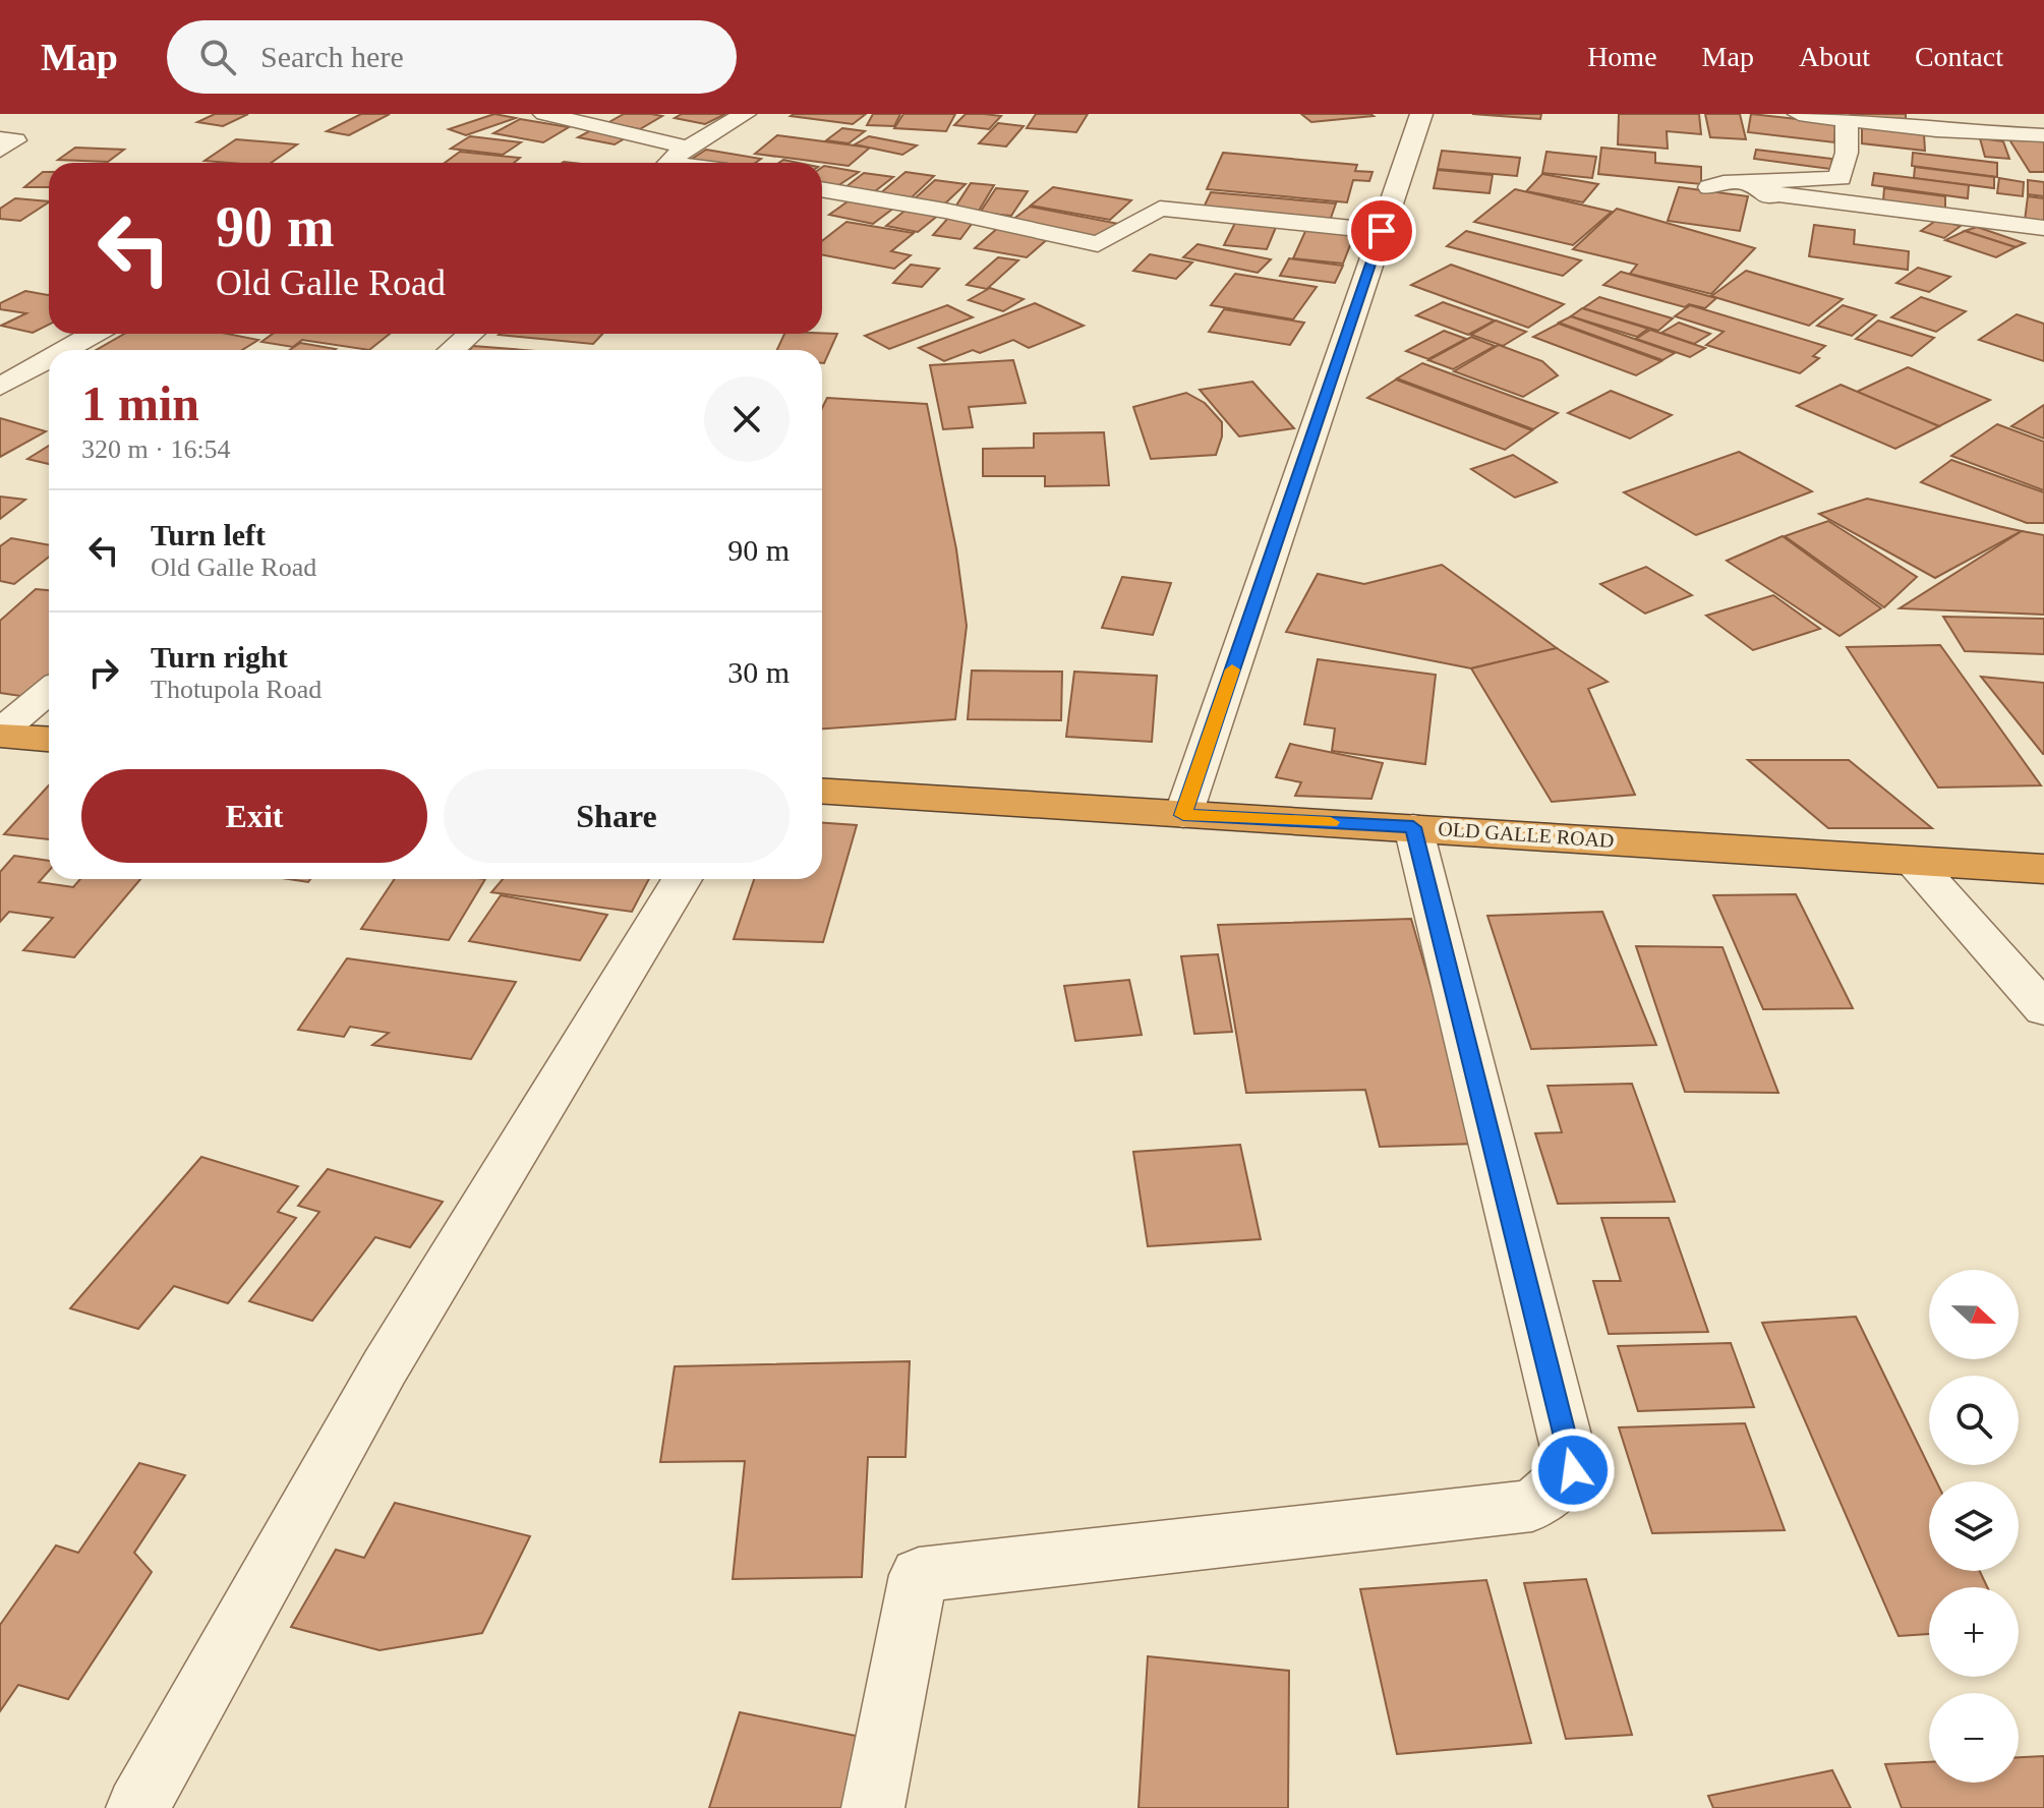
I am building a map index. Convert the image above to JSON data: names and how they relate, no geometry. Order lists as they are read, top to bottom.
{
  "streets": {
    "highway": ["OLD GALLE ROAD"]
  },
  "north": "right",
  "page": {
    "header": "Map",
    "search": "Search here",
    "nav": [
      "Home",
      "Map",
      "About",
      "Contact"
    ],
    "turn": ["90 m", "Old Galle Road"],
    "heading": ["1 min", "320 m · 16:54"],
    "list": [
      {
        "name": "Turn left",
        "note": "Old Galle Road",
        "value": "90 m"
      },
      {
        "name": "Turn right",
        "note": "Thotupola Road",
        "value": "30 m"
      }
    ],
    "buttons": ["Exit", "Share"],
    "map_buttons": ["+", "−"]
  }
}
